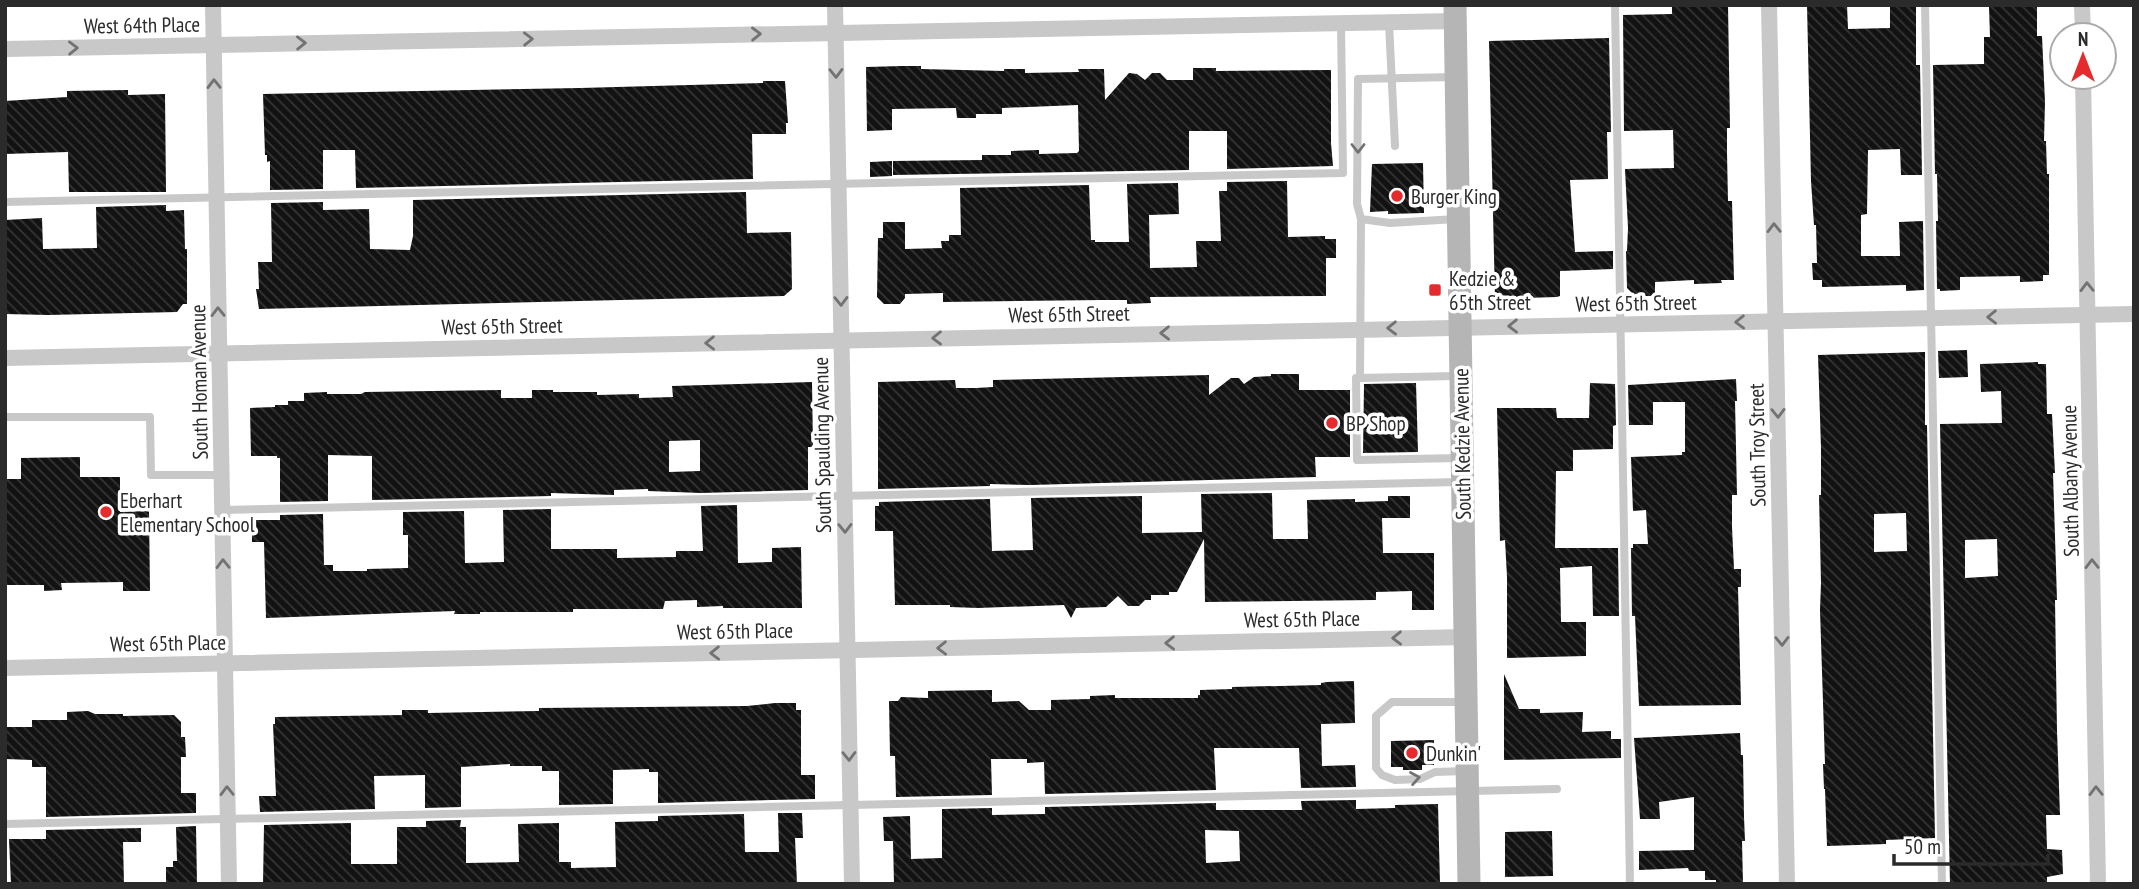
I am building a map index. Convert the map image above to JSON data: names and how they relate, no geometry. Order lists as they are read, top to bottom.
{
  "streets": {
    "main road": ["South Kedzie Avenue"],
    "street": [
      "West 64th Place",
      "West 65th Street",
      "South Homan Avenue",
      "South Spaulding Avenue",
      "South Troy Street",
      "South Albany Avenue",
      "West 65th Place"
    ]
  },
  "crossings": [
    ["West 64th Place", "South Homan Avenue"],
    ["West 64th Place", "South Kedzie Avenue"],
    ["West 64th Place", "South Spaulding Avenue"],
    ["West 65th Street", "South Homan Avenue"],
    ["West 65th Street", "South Kedzie Avenue"],
    ["West 65th Street", "South Spaulding Avenue"],
    ["West 65th Street", "South Troy Street"],
    ["West 65th Street", "South Albany Avenue"],
    ["South Homan Avenue", "West 65th Place"],
    ["South Kedzie Avenue", "West 65th Place"],
    ["South Spaulding Avenue", "West 65th Place"]
  ],
  "one_way": [
    "West 64th Place",
    "West 65th Street",
    "South Homan Avenue",
    "South Spaulding Avenue",
    "South Albany Avenue",
    "West 65th Place"
  ],
  "places": {
    "other": [
      "Burger King",
      "BP Shop",
      "Eberhart Elementary School",
      "Dunkin'"
    ],
    "transit": ["Kedzie & 65th Street"]
  },
  "scale_bar": "50 m",
  "north": "top"
}
